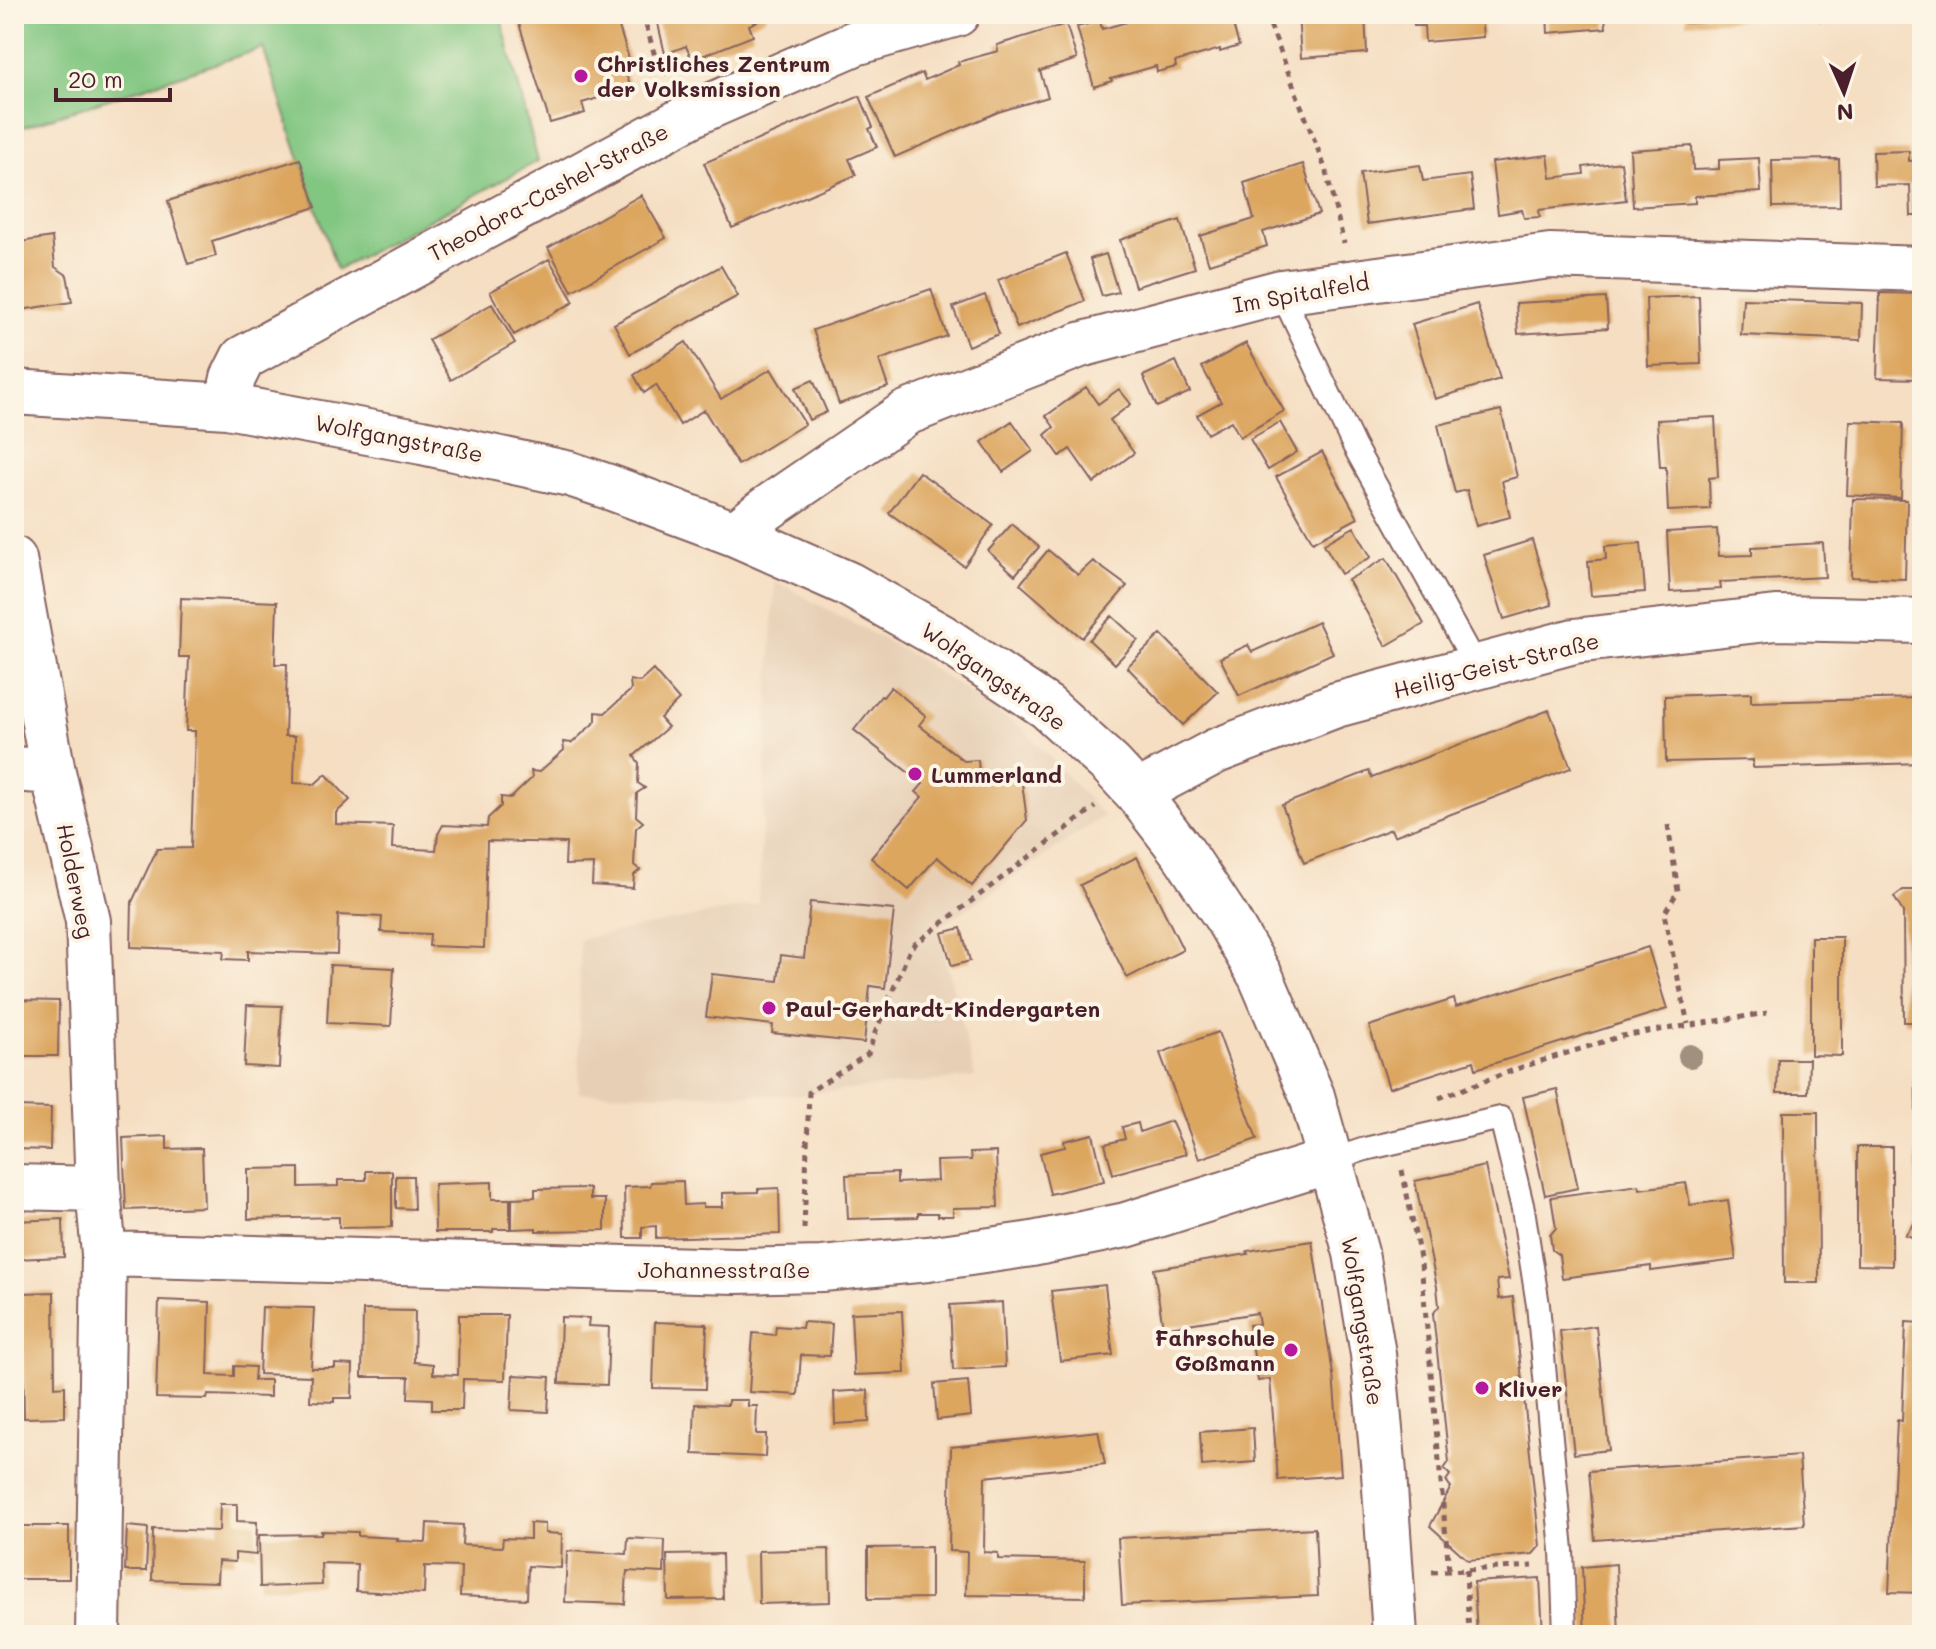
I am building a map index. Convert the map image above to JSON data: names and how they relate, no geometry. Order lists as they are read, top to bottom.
{
  "streets": {
    "street": [
      "Theodora-Cashel-Straße",
      "Im Spitalfeld",
      "Wolfgangstraße",
      "Heilig-Geist-Straße",
      "Holderweg",
      "Johannesstraße"
    ]
  },
  "crossings": [
    ["Theodora-Cashel-Straße", "Wolfgangstraße"],
    ["Im Spitalfeld", "Wolfgangstraße"],
    ["Wolfgangstraße", "Heilig-Geist-Straße"],
    ["Wolfgangstraße", "Johannesstraße"],
    ["Holderweg", "Johannesstraße"]
  ],
  "places": [
    "Christliches Zentrum der Volksmission",
    "Lummerland",
    "Paul-Gerhardt-Kindergarten",
    "Fahrschule Goßmann",
    "Kliver"
  ],
  "scale_bar": "20 m",
  "north": "bottom"
}
